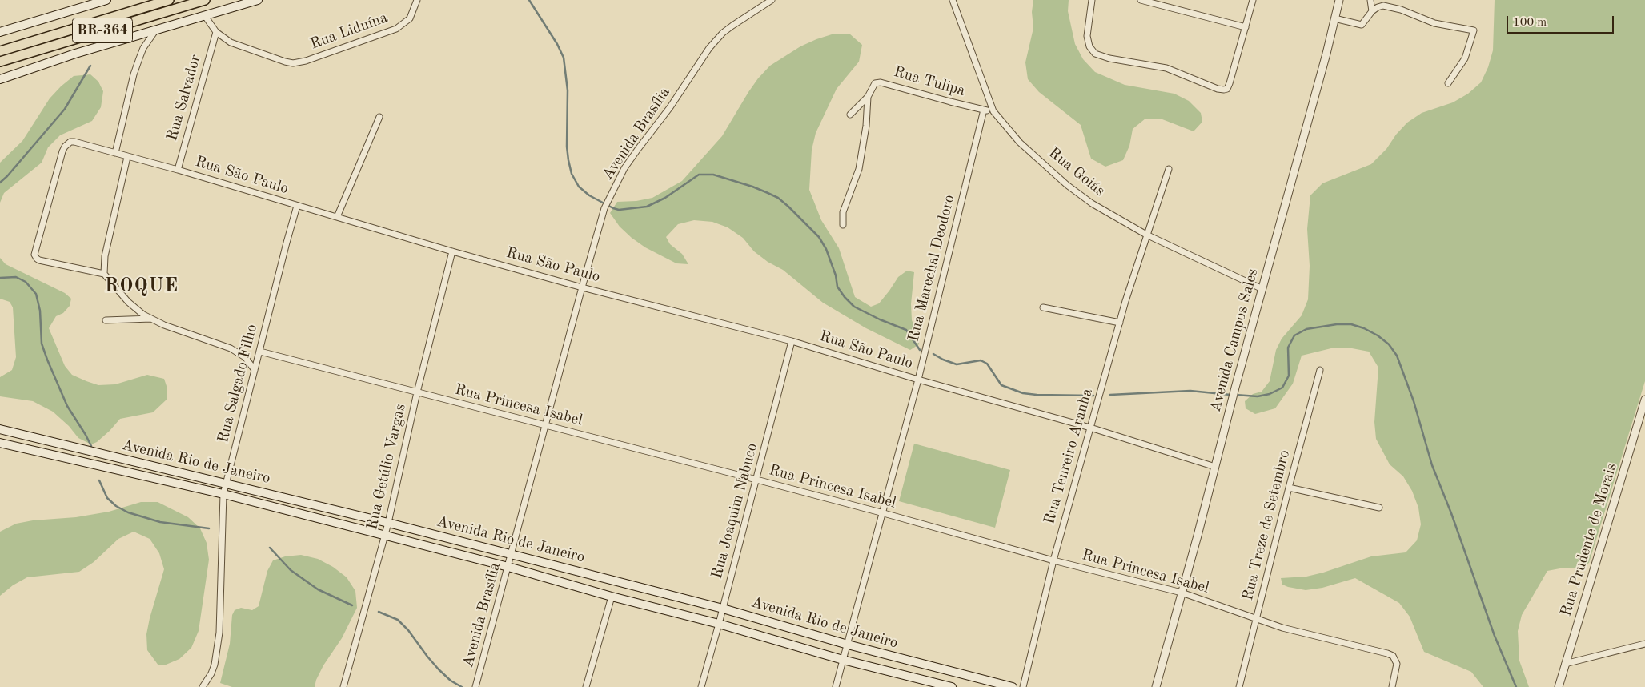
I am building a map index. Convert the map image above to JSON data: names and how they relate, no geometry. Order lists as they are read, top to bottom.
{
  "streets": {
    "highway": ["BR-364"],
    "main road": ["Avenida Rio de Janeiro"],
    "street": [
      "Rua Liduína",
      "Rua Tulipa",
      "Rua Salvador",
      "Avenida Brasília",
      "Rua Goiás",
      "Rua São Paulo",
      "Rua Marechal Deodoro",
      "Avenida Campos Sales",
      "Rua Salgado Filho",
      "Rua Princesa Isabel",
      "Rua Tenreiro Aranha",
      "Rua Getúlio Vargas",
      "Rua Joaquim Nabuco",
      "Rua Treze de Setembro",
      "Rua Prudente de Morais"
    ]
  },
  "crossings": [
    ["Rua Liduína", "Rua Salvador"],
    ["Rua Tulipa", "Rua Goiás"],
    ["Rua Tulipa", "Rua Marechal Deodoro"],
    ["Rua Salvador", "Rua São Paulo"],
    ["Avenida Brasília", "Rua São Paulo"],
    ["Avenida Brasília", "Rua Princesa Isabel"],
    ["Avenida Brasília", "Avenida Rio de Janeiro"],
    ["Rua Goiás", "Avenida Campos Sales"],
    ["Rua Goiás", "Rua Tenreiro Aranha"],
    ["Rua São Paulo", "Rua Marechal Deodoro"],
    ["Rua São Paulo", "Avenida Campos Sales"],
    ["Rua São Paulo", "Rua Salgado Filho"],
    ["Rua São Paulo", "Rua Tenreiro Aranha"],
    ["Rua São Paulo", "Rua Getúlio Vargas"],
    ["Rua São Paulo", "Rua Joaquim Nabuco"],
    ["Rua Marechal Deodoro", "Rua Princesa Isabel"],
    ["Rua Marechal Deodoro", "Avenida Rio de Janeiro"],
    ["Avenida Campos Sales", "Rua Princesa Isabel"],
    ["Rua Salgado Filho", "Rua Princesa Isabel"],
    ["Rua Salgado Filho", "Avenida Rio de Janeiro"],
    ["Rua Princesa Isabel", "Rua Tenreiro Aranha"],
    ["Rua Princesa Isabel", "Rua Getúlio Vargas"],
    ["Rua Princesa Isabel", "Rua Joaquim Nabuco"],
    ["Rua Princesa Isabel", "Rua Treze de Setembro"],
    ["Avenida Rio de Janeiro", "Rua Getúlio Vargas"],
    ["Avenida Rio de Janeiro", "Rua Joaquim Nabuco"]
  ],
  "districts": ["ROQUE"],
  "scale_bar": "100 m"
}
